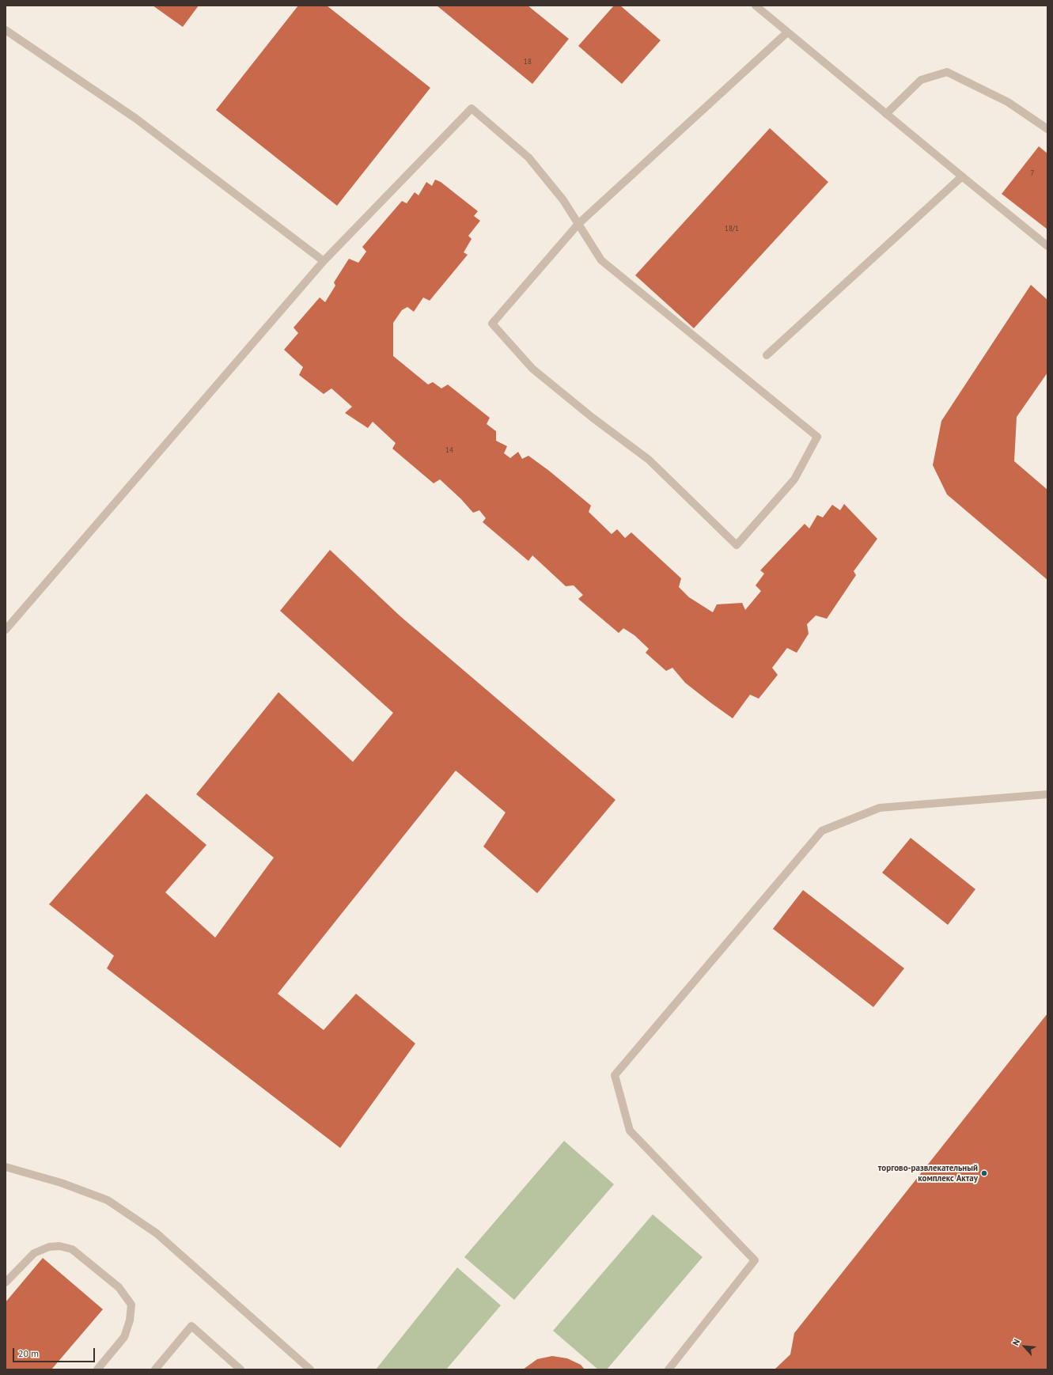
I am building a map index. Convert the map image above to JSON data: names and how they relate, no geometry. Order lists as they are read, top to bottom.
{
  "places": ["торгово-развлекательный комплекс Актау"],
  "house_numbers": [
    "18",
    "7",
    "18/1",
    "14"
  ],
  "scale_bar": "20 m",
  "north": "top left"
}
